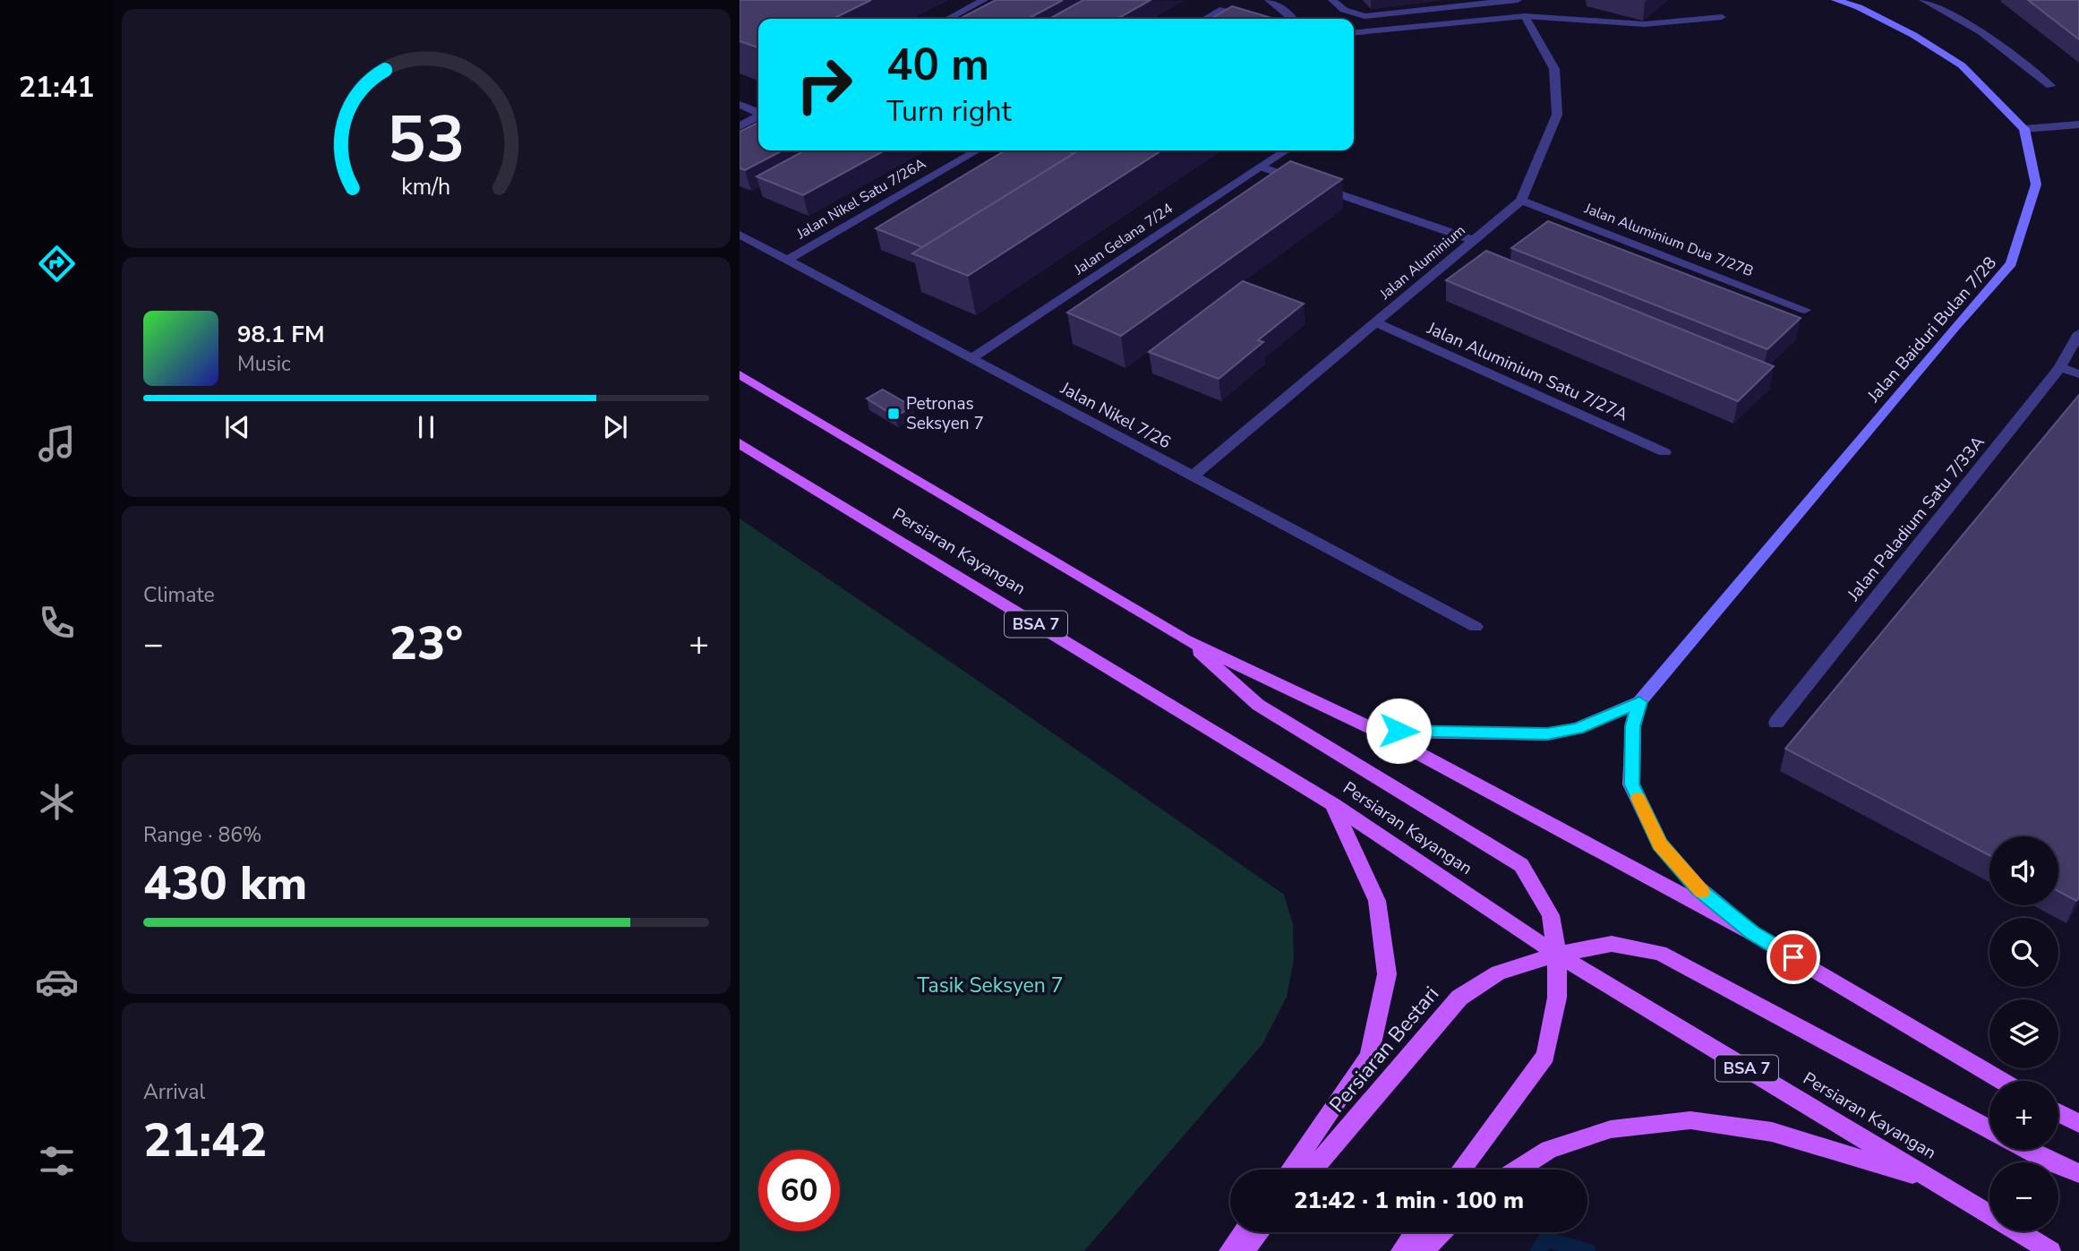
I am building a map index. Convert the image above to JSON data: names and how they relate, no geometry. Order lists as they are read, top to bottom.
{
  "streets": {
    "main road": ["Persiaran Kayangan", "BSA 7", "Persiaran Bestari"],
    "street": [
      "Jalan Nikel Satu 7/26A",
      "Jalan Gelana 7/24",
      "Jalan Aluminium Dua 7/27B",
      "Jalan Aluminium",
      "Jalan Baiduri Bulan 7/28",
      "Jalan Aluminium Satu 7/27A",
      "Jalan Nikel 7/26",
      "Jalan Paladium Satu 7/33A"
    ]
  },
  "crossings": [
    ["Jalan Nikel Satu 7/26A", "Jalan Nikel 7/26"],
    ["Jalan Gelana 7/24", "Jalan Nikel 7/26"],
    ["Jalan Aluminium Dua 7/27B", "Jalan Aluminium"],
    ["Jalan Aluminium", "Jalan Aluminium Satu 7/27A"],
    ["Jalan Aluminium", "Jalan Nikel 7/26"],
    ["Persiaran Kayangan", "Persiaran Bestari"]
  ],
  "parks": ["Tasik Seksyen 7"],
  "places": {
    "transit": ["Petronas Seksyen 7"]
  },
  "page": {
    "tabs": "21:41",
    "turn": ["40 m", "Turn right"],
    "song": ["98.1 FM", "Music"],
    "tile": [
      "Climate",
      ["Range · 86%", "430 km"],
      ["Arrival", "21:42"]
    ],
    "heat": ["−", "23°", "+"],
    "map_buttons": ["+", "−"],
    "limit": "60",
    "trip": "21:42 · 1 min · 100 m",
    "gauge": ["53", "km/h"]
  }
}
